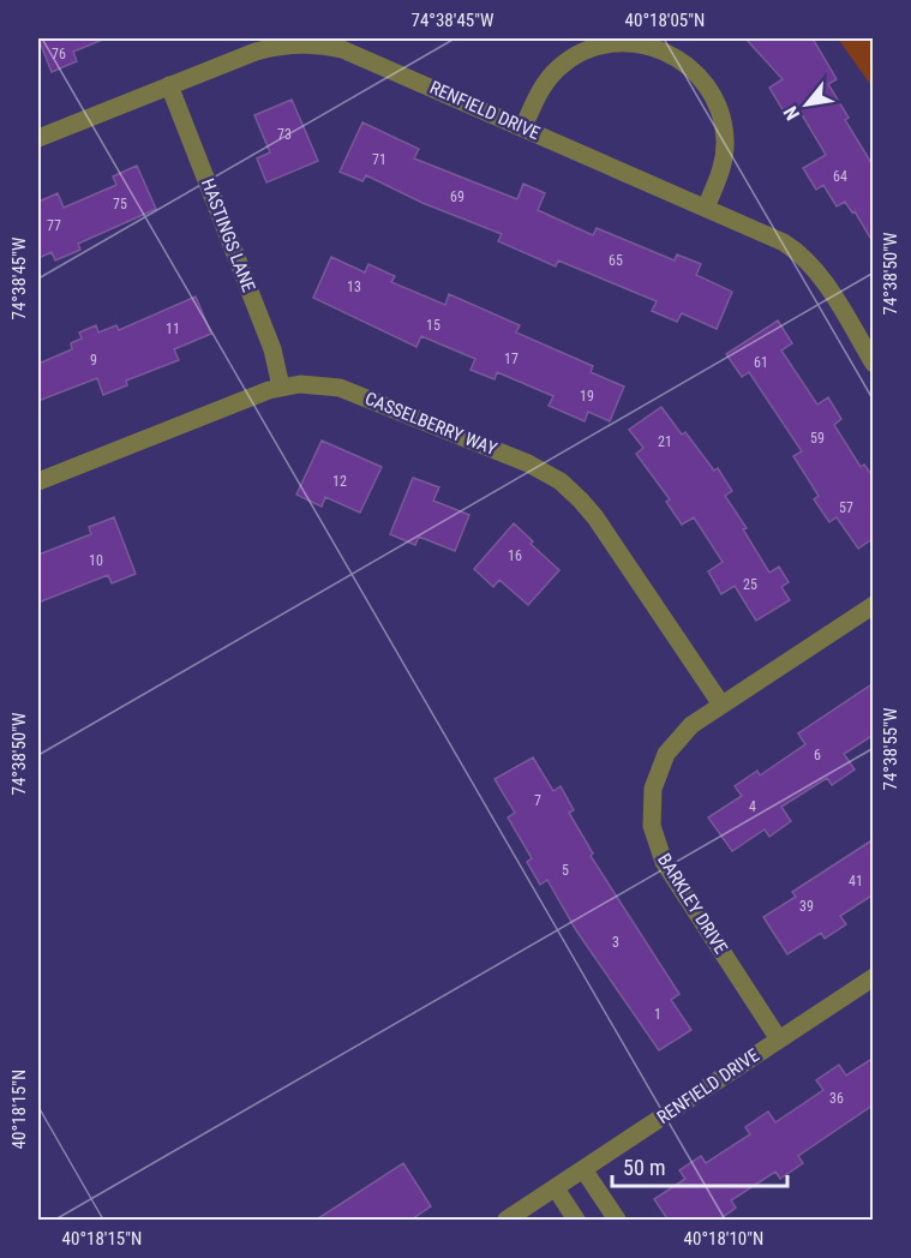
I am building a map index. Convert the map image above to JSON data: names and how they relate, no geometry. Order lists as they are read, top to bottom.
{
  "streets": {
    "street": [
      "RENFIELD DRIVE",
      "HASTINGS LANE",
      "CASSELBERRY WAY",
      "BARKLEY DRIVE"
    ]
  },
  "crossings": [
    ["RENFIELD DRIVE", "HASTINGS LANE"],
    ["RENFIELD DRIVE", "BARKLEY DRIVE"],
    ["HASTINGS LANE", "CASSELBERRY WAY"],
    ["CASSELBERRY WAY", "BARKLEY DRIVE"]
  ],
  "house_numbers": [
    "76",
    "73",
    "71",
    "64",
    "69",
    "75",
    "77",
    "65",
    "13",
    "15",
    "11",
    "17",
    "9",
    "61",
    "19",
    "59",
    "21",
    "12",
    "57",
    "16",
    "10",
    "25",
    "6",
    "7",
    "4",
    "5",
    "41",
    "39",
    "3",
    "1",
    "36"
  ],
  "scale_bar": "50 m",
  "north": "bottom left",
  "coordinates": [
    "74°38'45\"W",
    "40°18'05\"N",
    "74°38'50\"W",
    "74°38'55\"W",
    "40°18'15\"N",
    "40°18'10\"N"
  ]
}
